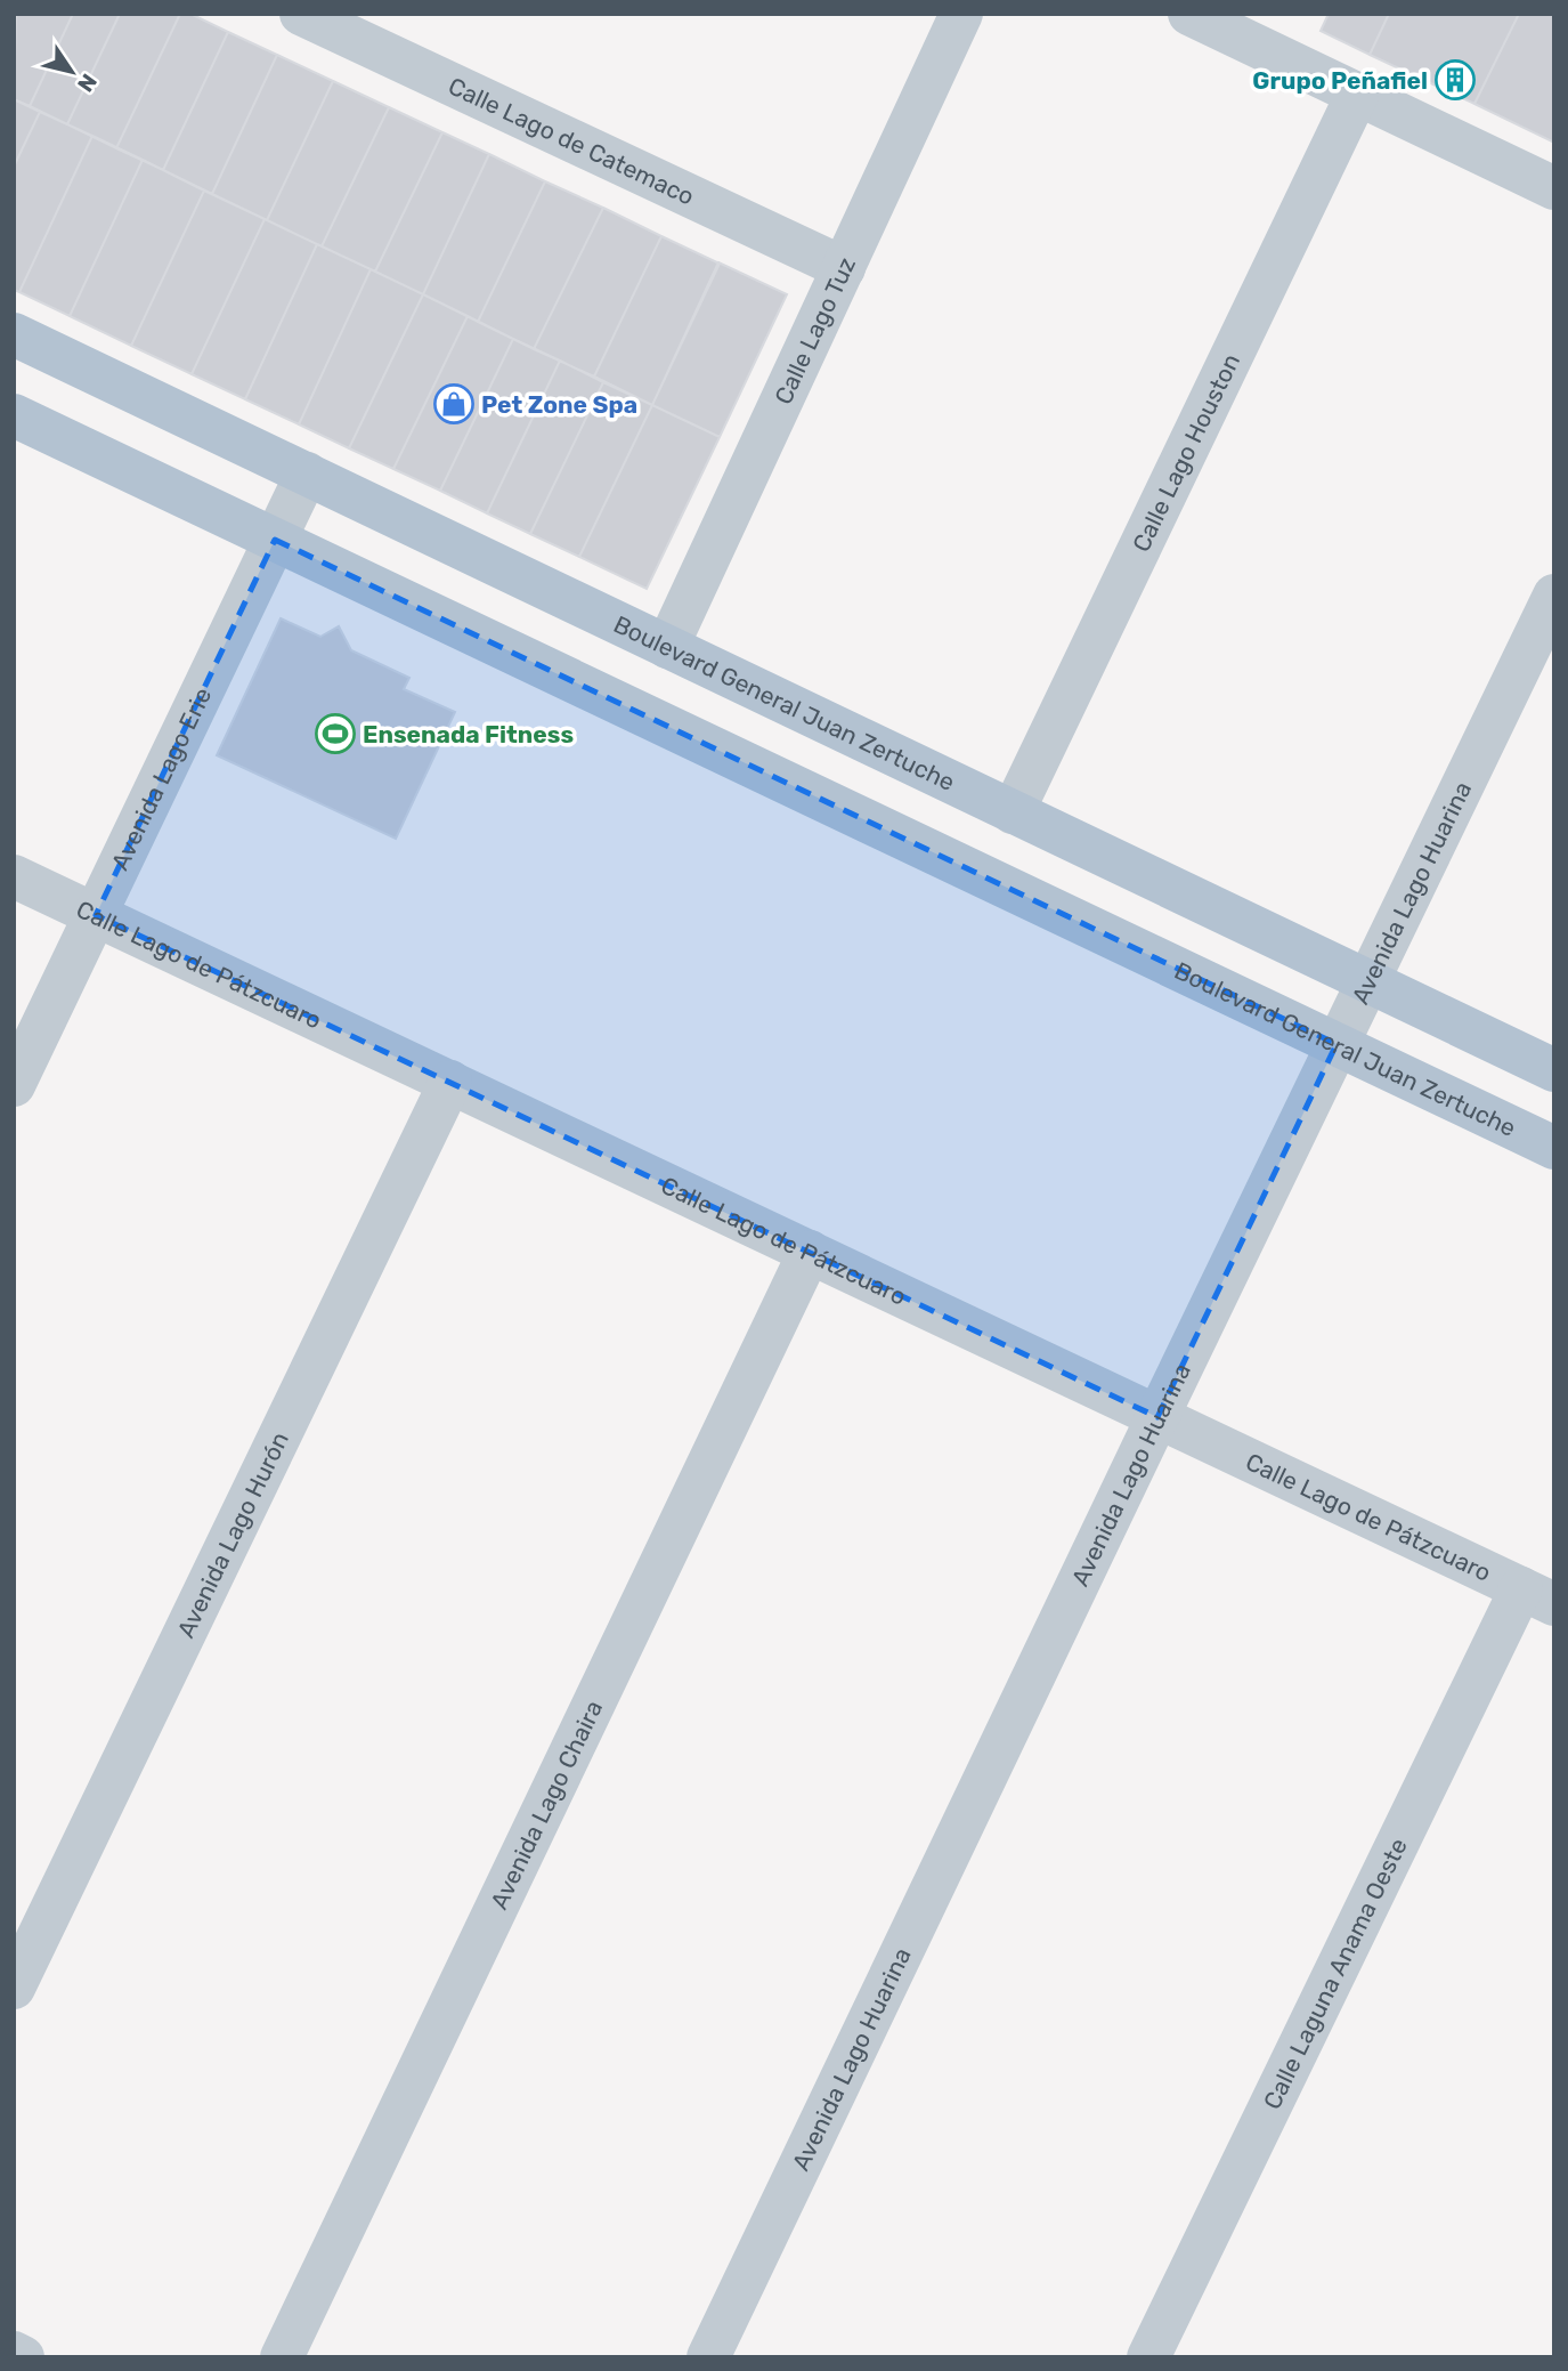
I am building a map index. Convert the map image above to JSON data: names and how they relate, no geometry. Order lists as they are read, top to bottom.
{
  "streets": {
    "main road": ["Boulevard General Juan Zertuche"],
    "street": [
      "Calle Lago de Catemaco",
      "Calle Lago Tuz",
      "Calle Lago Houston",
      "Avenida Lago Erie",
      "Avenida Lago Huarina",
      "Calle Lago de Pátzcuaro",
      "Avenida Lago Hurón",
      "Avenida Lago Chaira",
      "Calle Laguna Anama Oeste"
    ]
  },
  "crossings": [
    ["Calle Lago de Catemaco", "Calle Lago Tuz"],
    ["Calle Lago Tuz", "Boulevard General Juan Zertuche"],
    ["Calle Lago Houston", "Boulevard General Juan Zertuche"],
    ["Boulevard General Juan Zertuche", "Avenida Lago Erie"],
    ["Boulevard General Juan Zertuche", "Avenida Lago Huarina"],
    ["Avenida Lago Erie", "Calle Lago de Pátzcuaro"],
    ["Avenida Lago Huarina", "Calle Lago de Pátzcuaro"],
    ["Calle Lago de Pátzcuaro", "Avenida Lago Hurón"],
    ["Calle Lago de Pátzcuaro", "Avenida Lago Chaira"],
    ["Calle Lago de Pátzcuaro", "Calle Laguna Anama Oeste"]
  ],
  "places": {
    "building": ["Grupo Peñafiel"],
    "shop": ["Pet Zone Spa"],
    "sports": ["Ensenada Fitness"]
  },
  "north": "bottom right"
}
